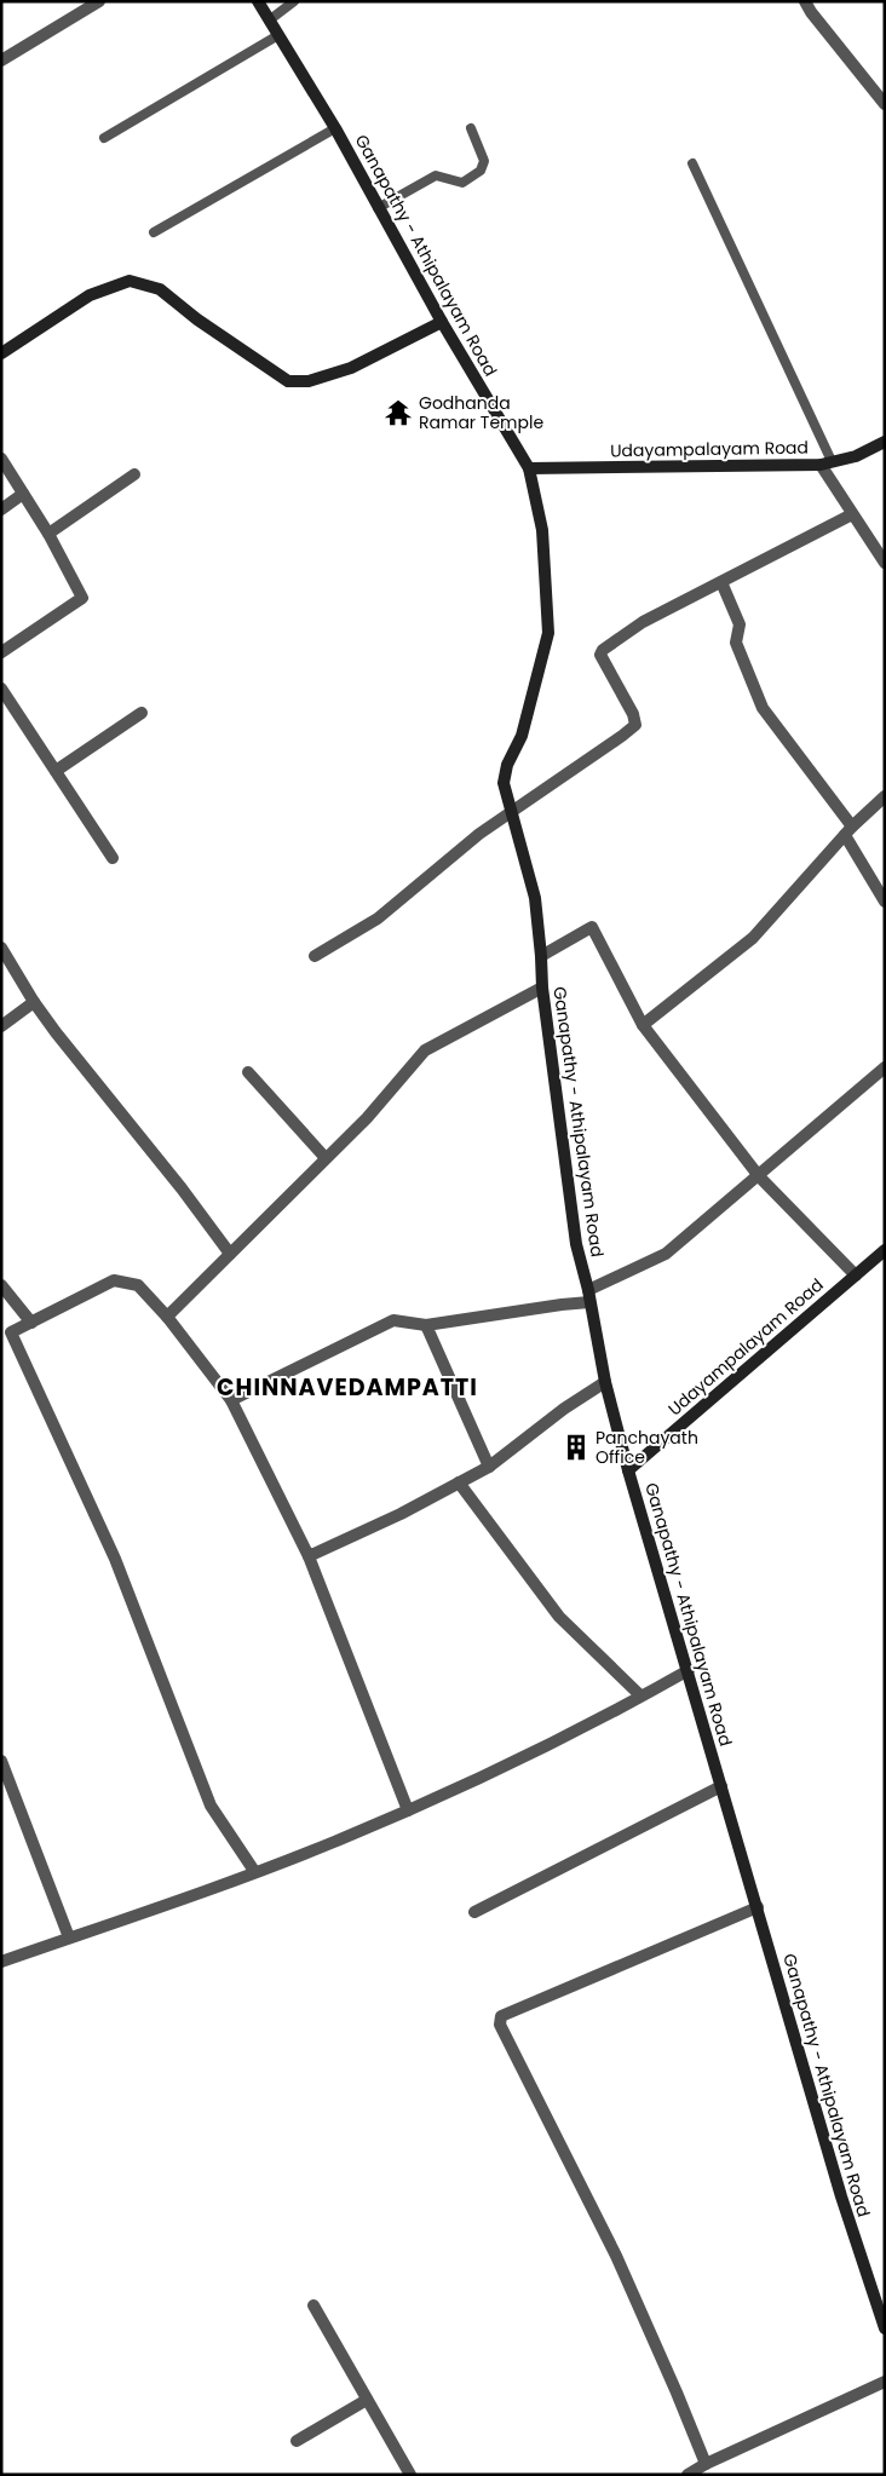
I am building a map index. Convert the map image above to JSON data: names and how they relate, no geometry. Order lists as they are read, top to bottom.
{
  "streets": {
    "main road": ["Ganapathy - Athipalayam Road", "Udayampalayam Road"]
  },
  "crossings": [
    ["Ganapathy - Athipalayam Road", "Udayampalayam Road"]
  ],
  "districts": ["CHINNAVEDAMPATTI"],
  "places": {
    "temple": ["Godhanda Ramar Temple"],
    "building": ["Panchayath Office"]
  }
}
